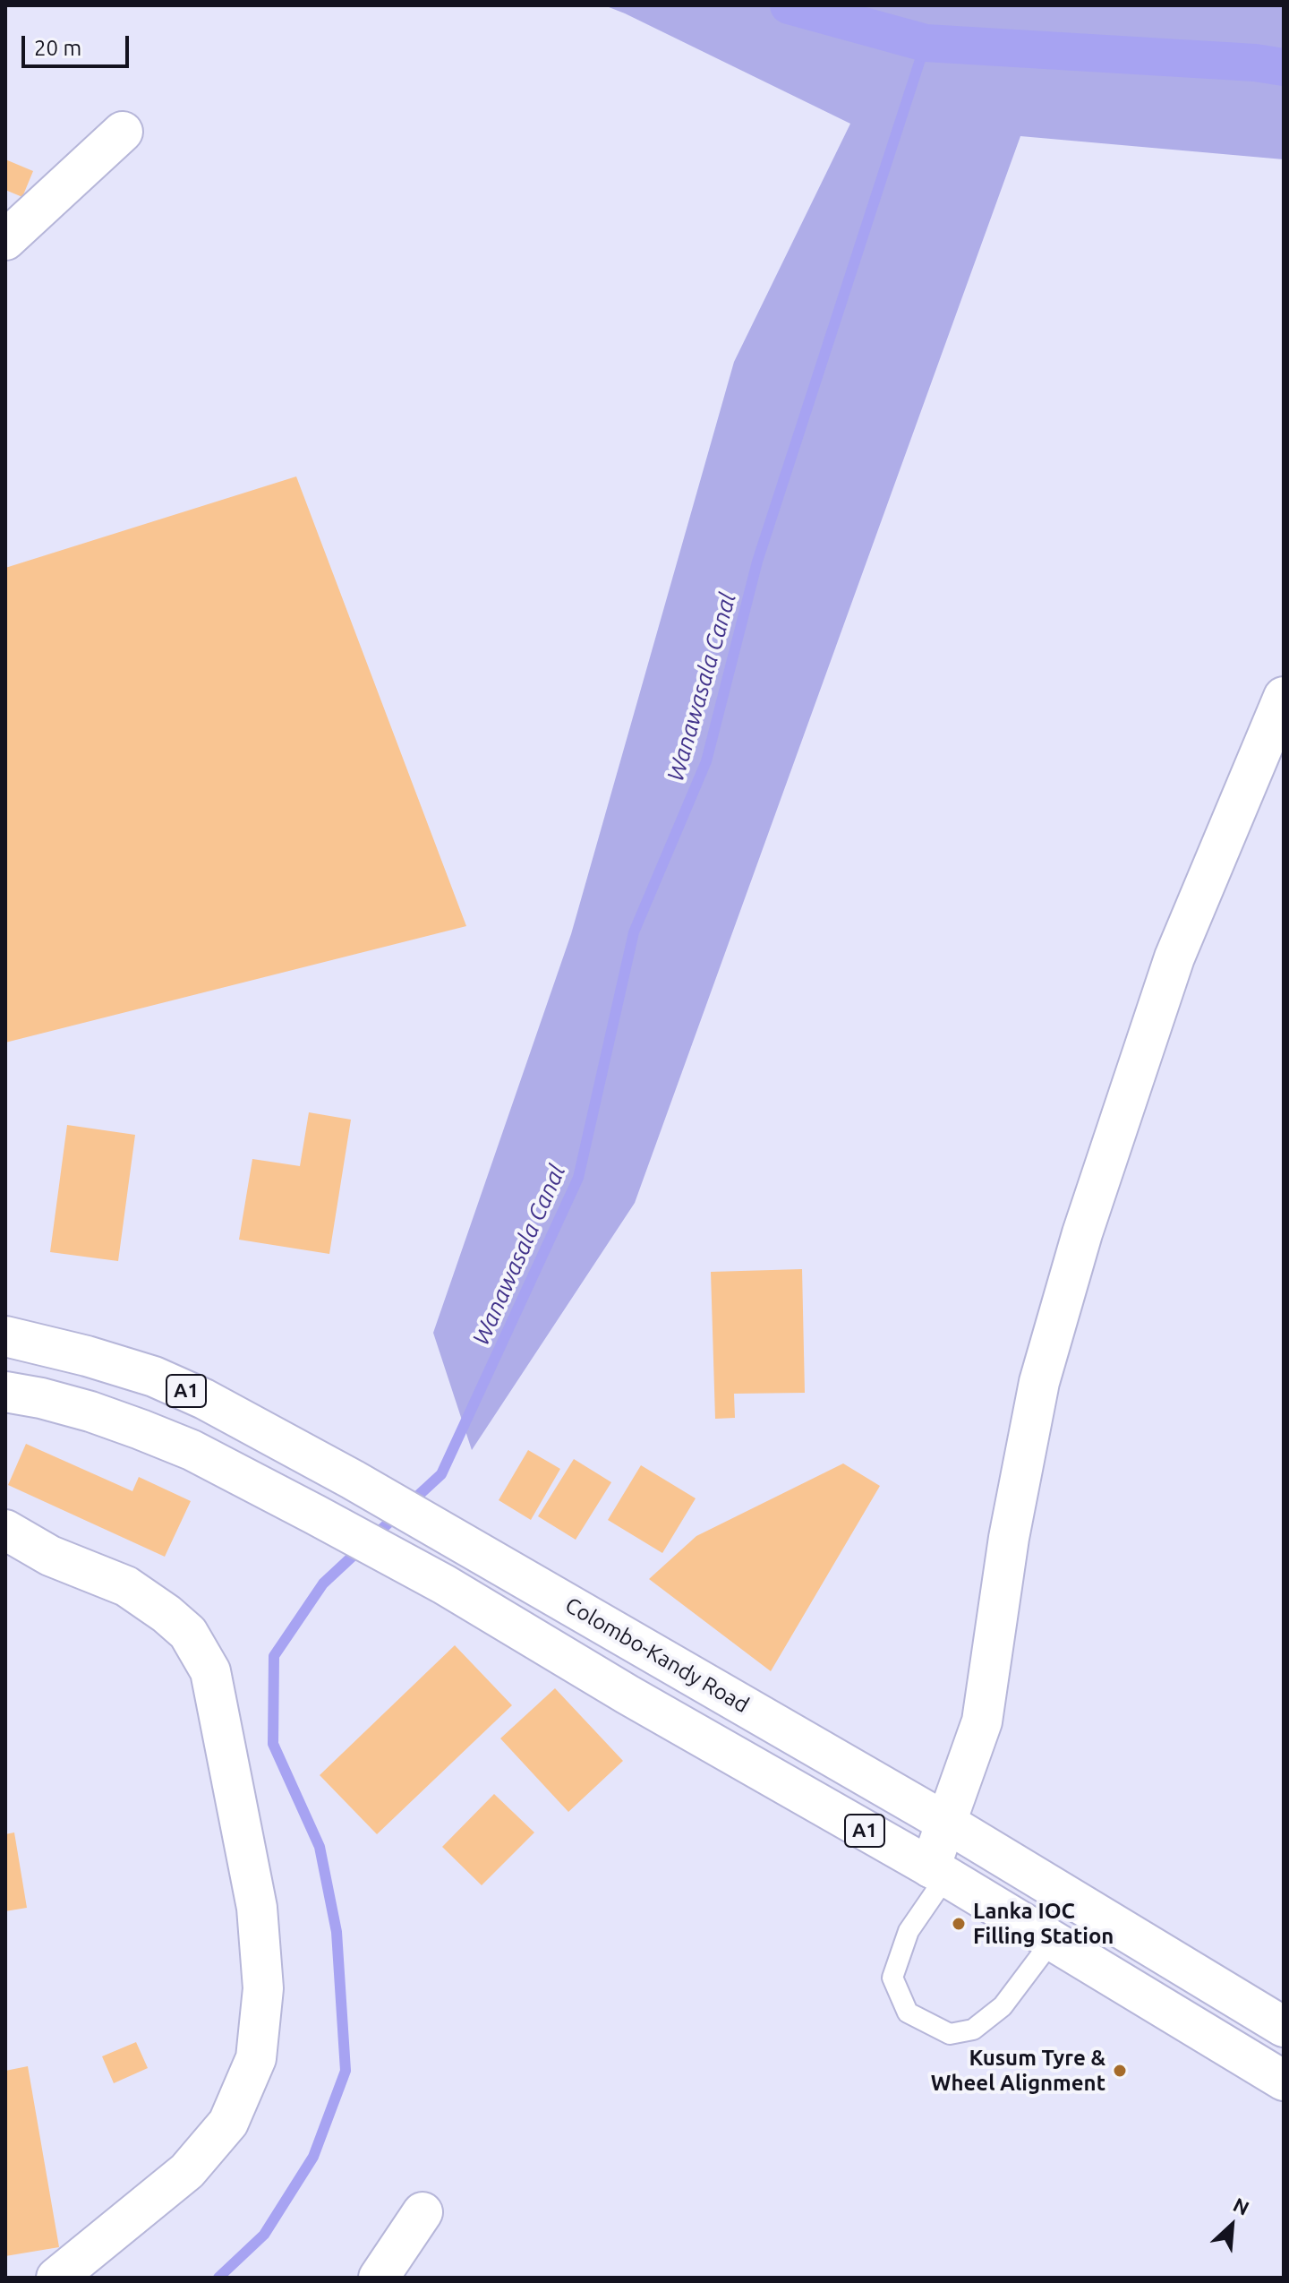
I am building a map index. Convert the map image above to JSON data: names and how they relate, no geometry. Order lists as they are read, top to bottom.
{
  "streets": {
    "main road": ["A1", "Colombo-Kandy Road"]
  },
  "water": ["Wanawasala Canal"],
  "places": ["Lanka IOC Filling Station", "Kusum Tyre & Wheel Alignment"],
  "scale_bar": "20 m",
  "north": "top right"
}
